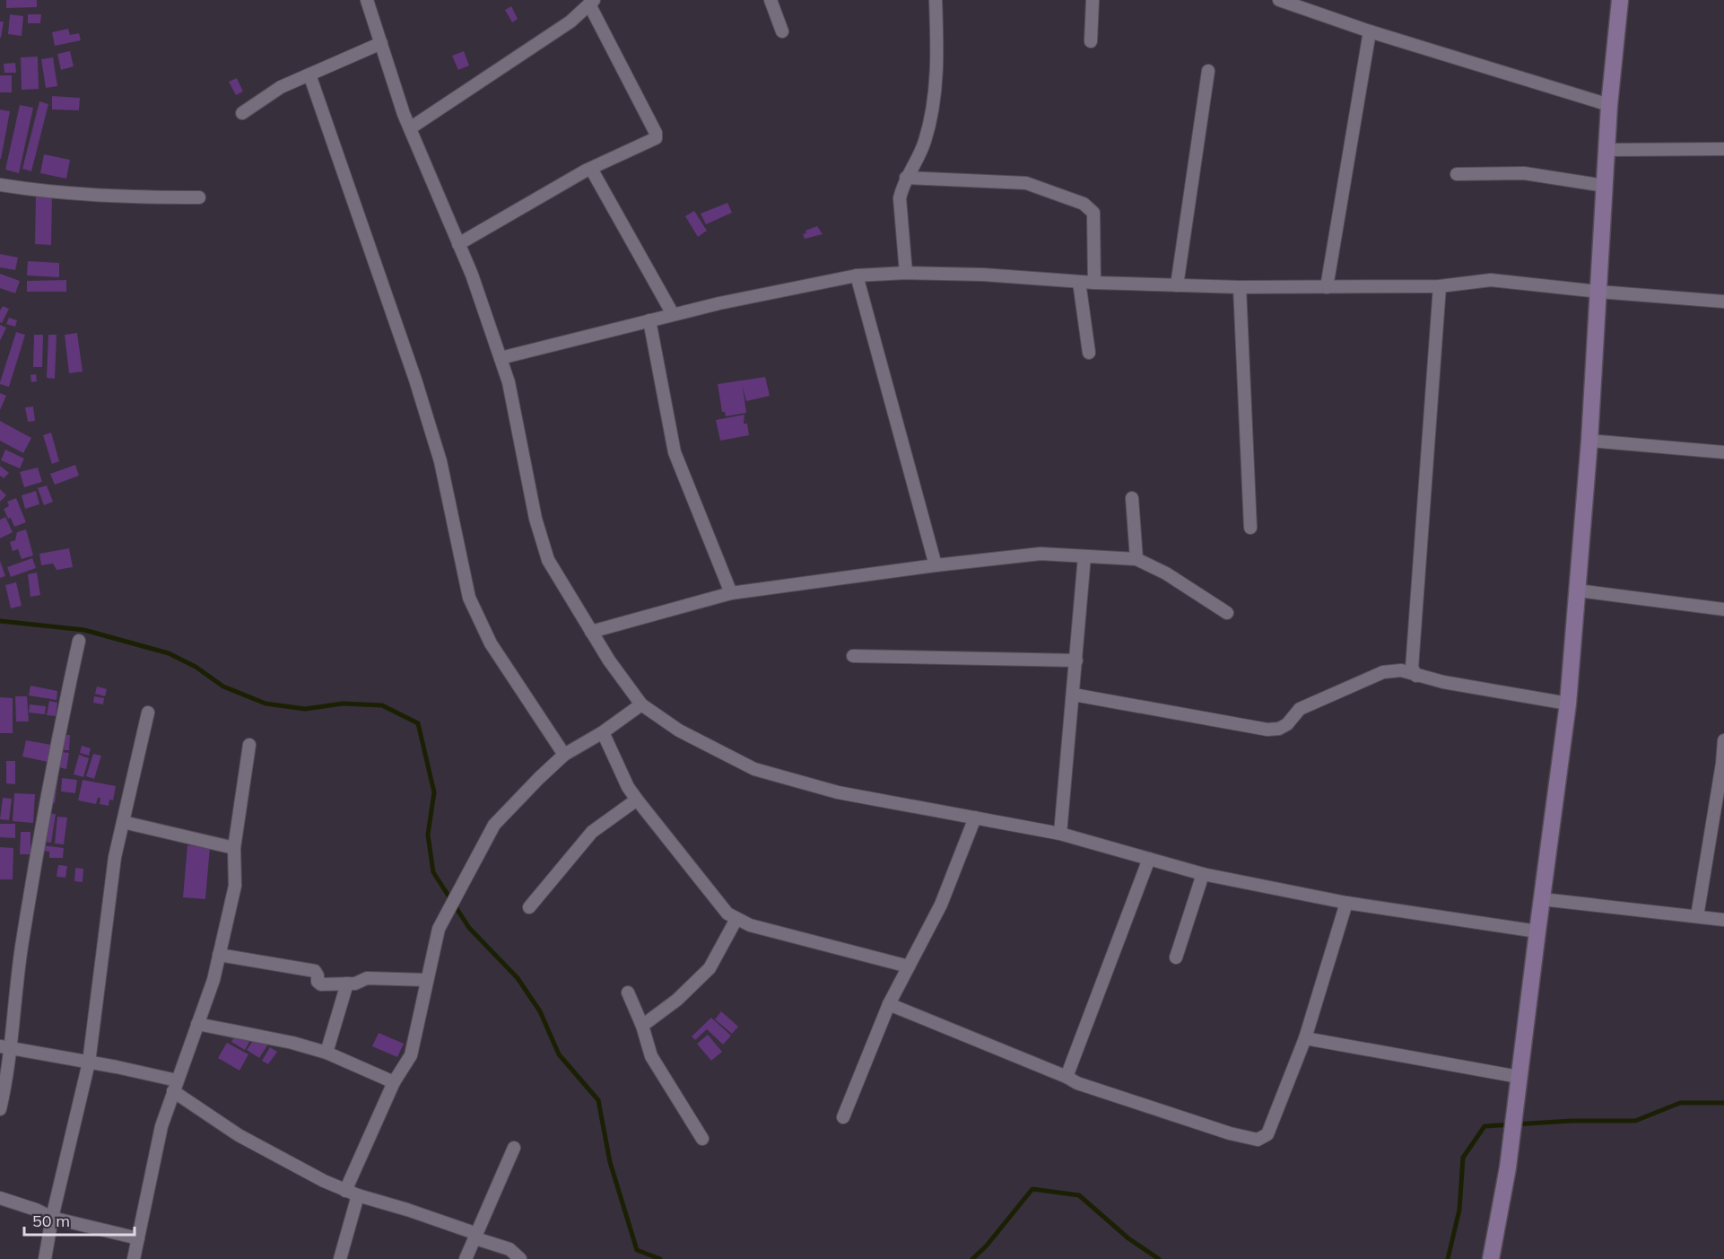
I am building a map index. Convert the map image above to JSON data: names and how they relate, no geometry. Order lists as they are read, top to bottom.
{
  "scale_bar": "50 m"
}
